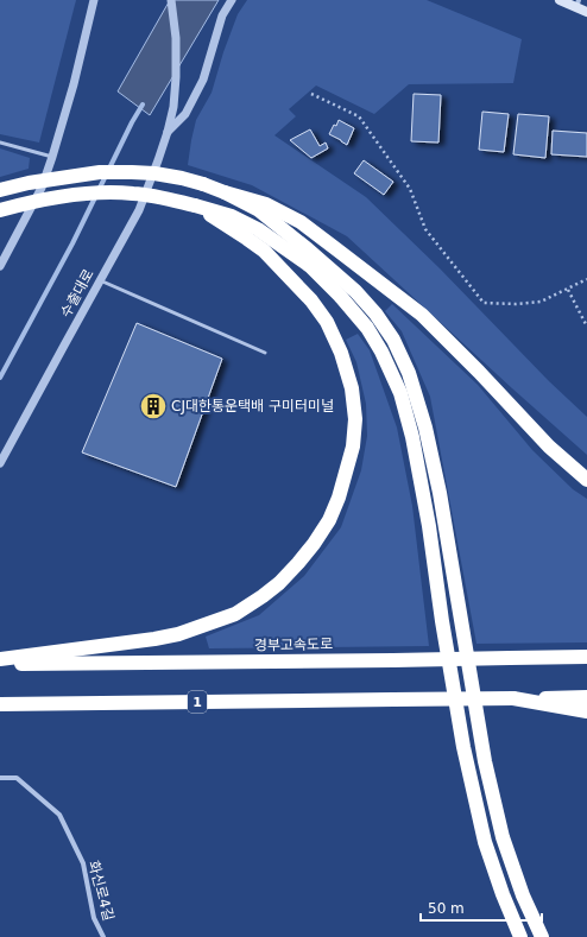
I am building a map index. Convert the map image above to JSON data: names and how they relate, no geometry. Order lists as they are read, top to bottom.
{
  "streets": {
    "highway": ["경부고속도로", "1"],
    "street": ["수출대로", "화신로4길"]
  },
  "places": {
    "building": ["CJ대한통운택배 구미터미널"]
  },
  "scale_bar": "50 m"
}
